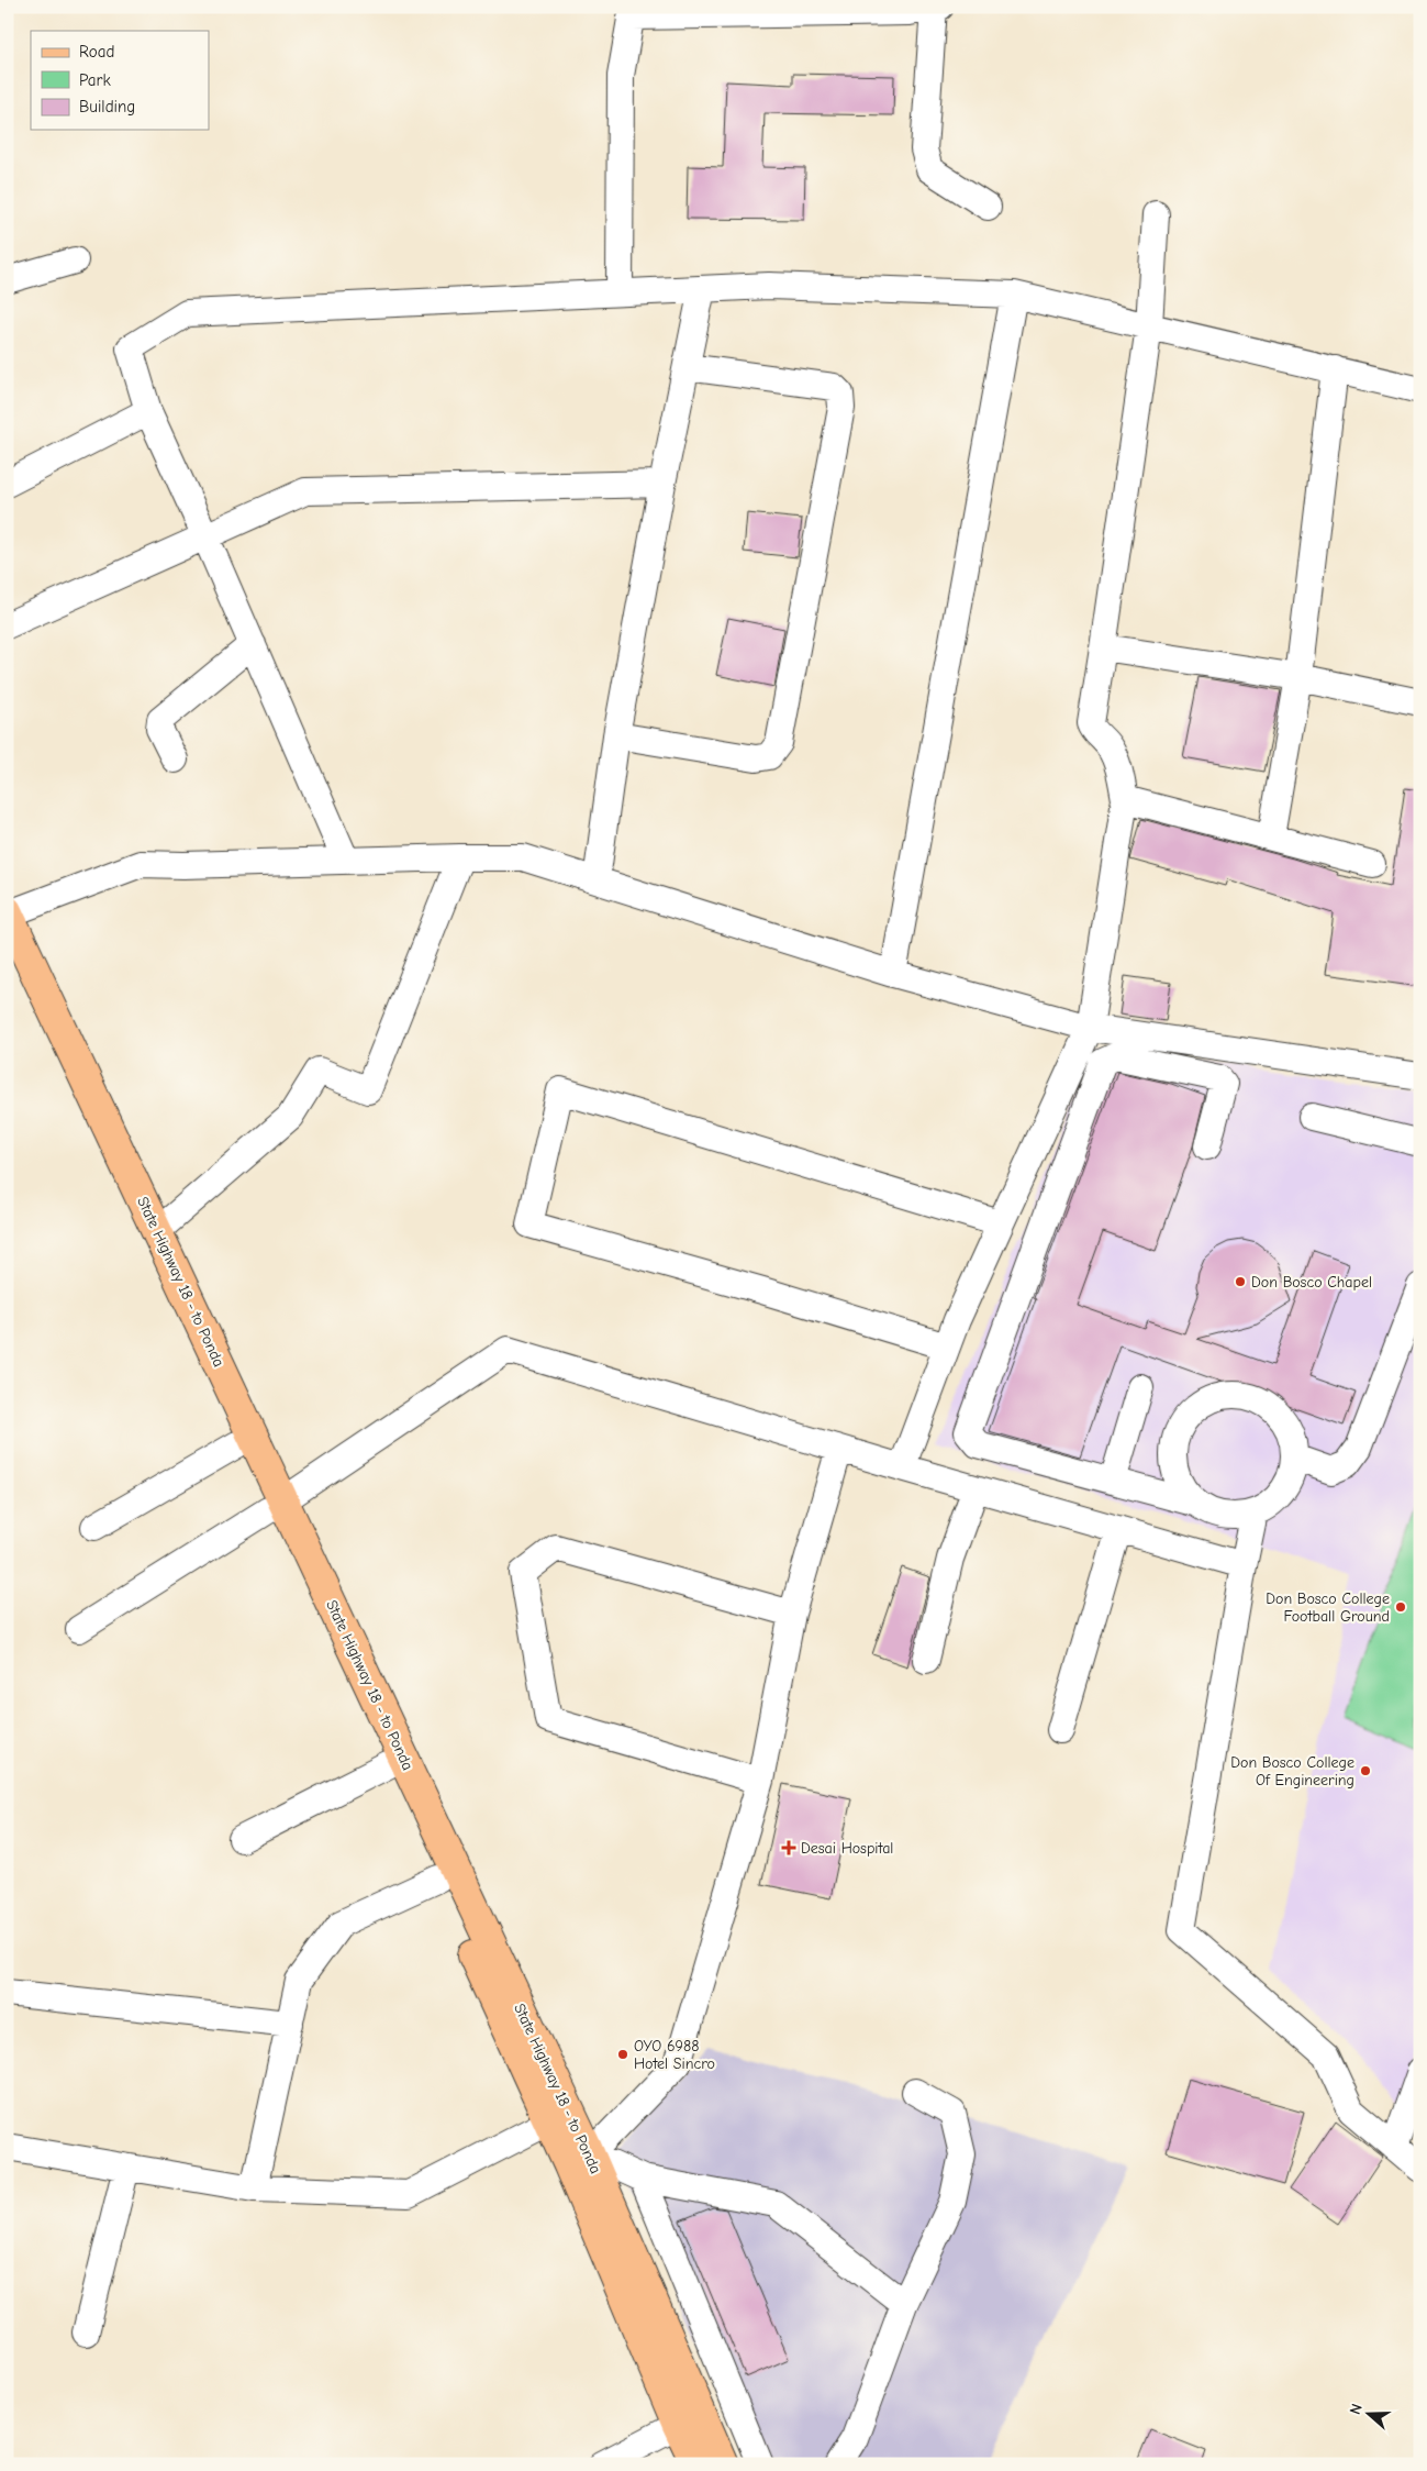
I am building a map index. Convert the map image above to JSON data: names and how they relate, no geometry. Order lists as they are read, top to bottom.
{
  "streets": {
    "main road": ["State Highway 18 - to Ponda"]
  },
  "places": {
    "other": [
      "Don Bosco Chapel",
      "Don Bosco College Football Ground",
      "Don Bosco College Of Engineering",
      "OYO 6988 Hotel Sincro"
    ],
    "health": ["Desai Hospital"]
  },
  "legend": ["Road", "Park", "Building"],
  "north": "left"
}
